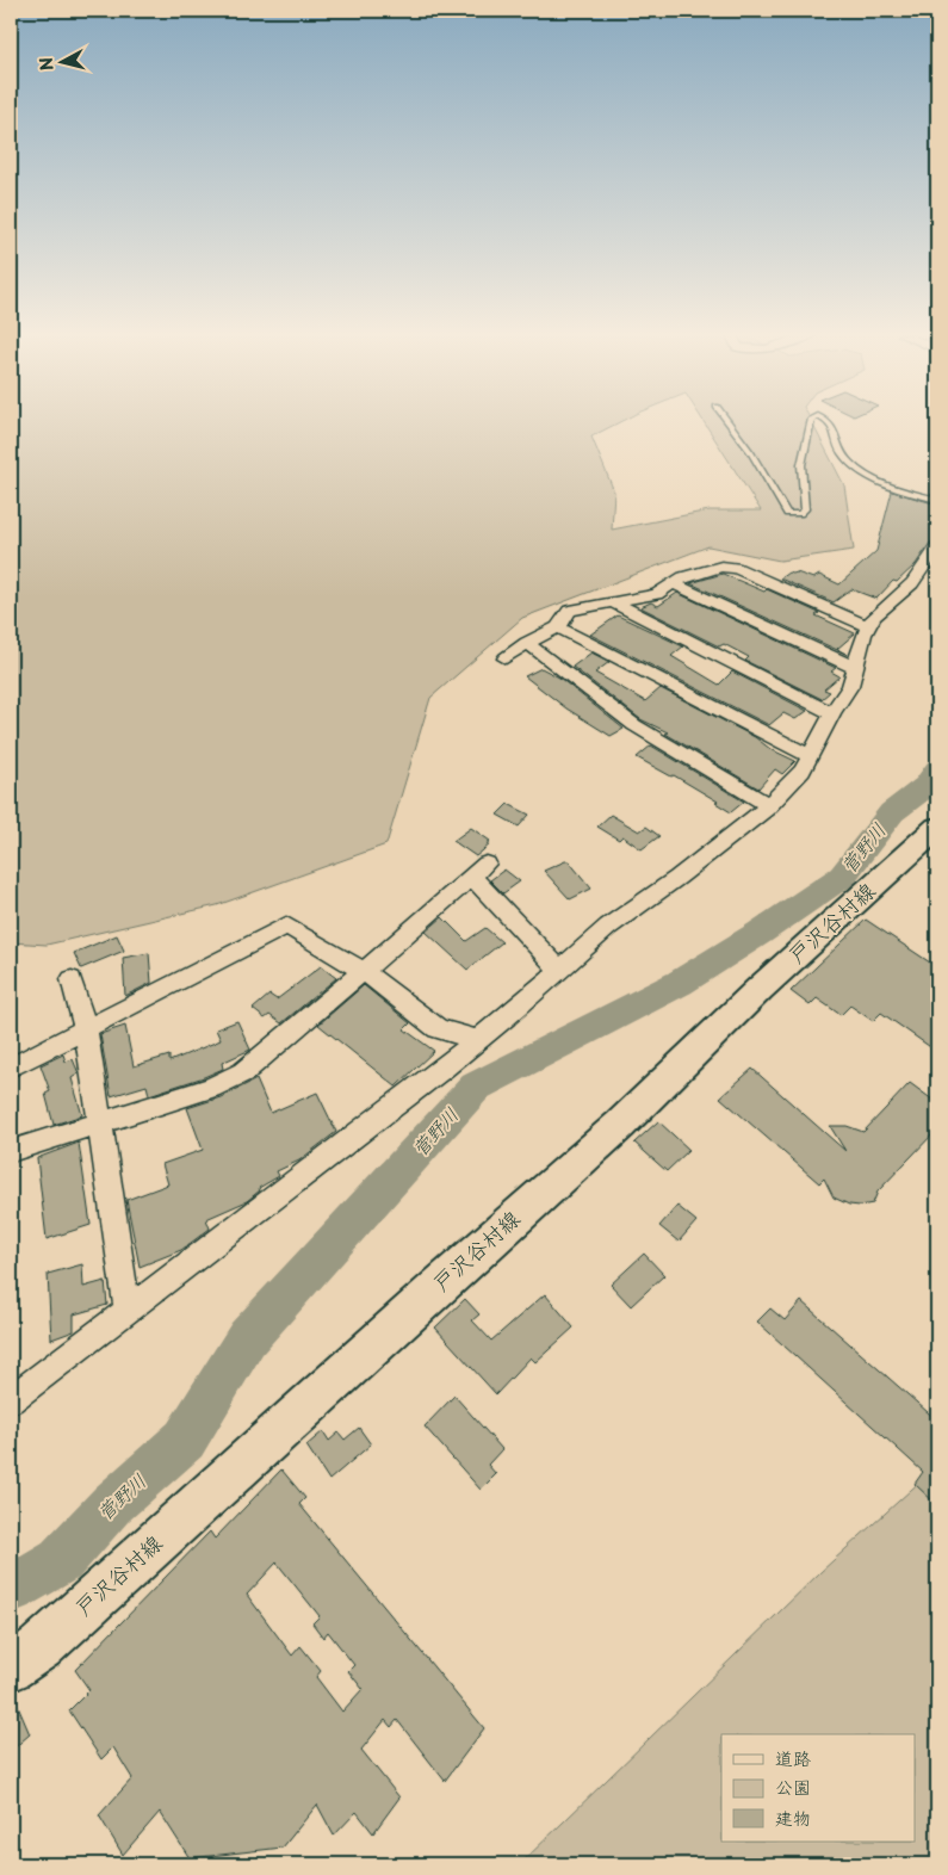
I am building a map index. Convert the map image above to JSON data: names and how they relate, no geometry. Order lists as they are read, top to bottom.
{
  "streets": {
    "main road": ["戸沢谷村線"]
  },
  "water": ["菅野川"],
  "legend": ["道路", "公園", "建物"],
  "north": "left"
}
